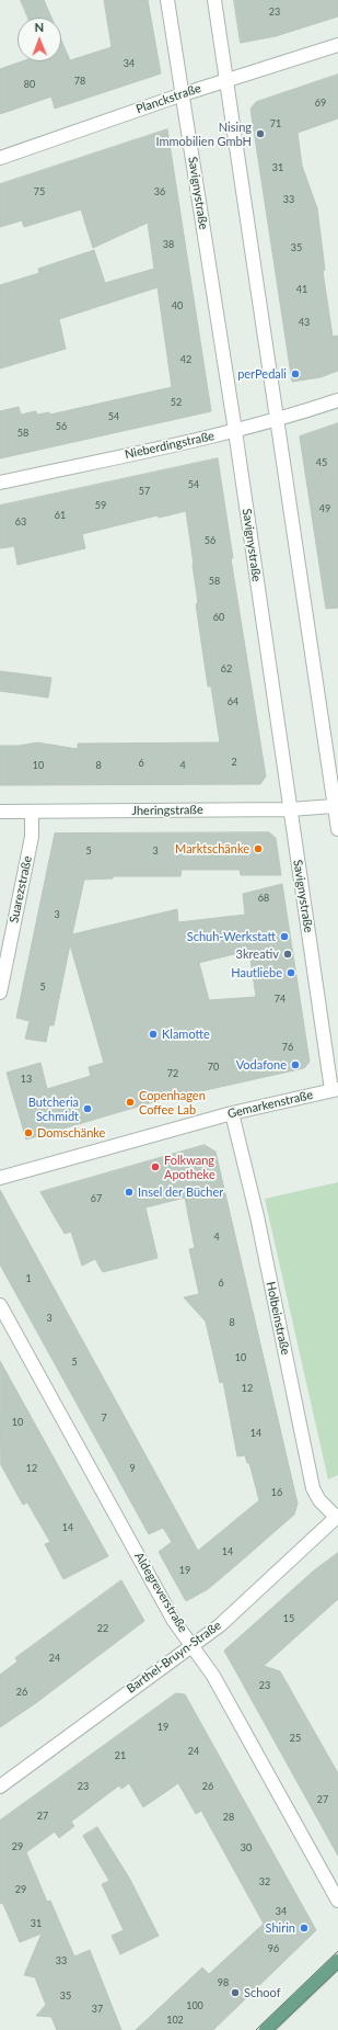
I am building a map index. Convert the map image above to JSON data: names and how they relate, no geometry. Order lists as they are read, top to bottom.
{
  "streets": {
    "street": [
      "Planckstraße",
      "Savignystraße",
      "Nieberdingstraße",
      "Jheringstraße",
      "Suarezstraße",
      "Gemarkenstraße",
      "Holbeinstraße",
      "Aldegreverstraße",
      "Barthel-Bruyn-Straße"
    ]
  },
  "crossings": [
    ["Planckstraße", "Savignystraße"],
    ["Savignystraße", "Nieberdingstraße"],
    ["Savignystraße", "Jheringstraße"],
    ["Savignystraße", "Gemarkenstraße"],
    ["Jheringstraße", "Suarezstraße"],
    ["Gemarkenstraße", "Holbeinstraße"],
    ["Holbeinstraße", "Barthel-Bruyn-Straße"],
    ["Aldegreverstraße", "Barthel-Bruyn-Straße"]
  ],
  "places": [
    "Nising Immobilien GmbH",
    "perPedali",
    "Marktschänke",
    "Schuh-Werkstatt",
    "3kreativ",
    "Hautliebe",
    "Klamotte",
    "Vodafone",
    "Copenhagen Coffee Lab",
    "Butcheria Schmidt",
    "Domschänke",
    "Folkwang Apotheke",
    "Insel der Bücher",
    "Shirin",
    "Schoof"
  ],
  "house_numbers": [
    "23",
    "34",
    "78",
    "80",
    "69",
    "71",
    "31",
    "75",
    "36",
    "33",
    "38",
    "35",
    "41",
    "40",
    "43",
    "42",
    "52",
    "54",
    "56",
    "58",
    "45",
    "54",
    "57",
    "59",
    "49",
    "61",
    "63",
    "56",
    "58",
    "60",
    "62",
    "64",
    "2",
    "6",
    "10",
    "8",
    "4",
    "5",
    "3",
    "68",
    "3",
    "5",
    "74",
    "76",
    "70",
    "72",
    "13",
    "67",
    "4",
    "1",
    "6",
    "3",
    "8",
    "10",
    "5",
    "12",
    "7",
    "10",
    "14",
    "12",
    "9",
    "16",
    "14",
    "14",
    "19",
    "15",
    "22",
    "24",
    "23",
    "26",
    "19",
    "25",
    "24",
    "21",
    "23",
    "26",
    "27",
    "27",
    "28",
    "29",
    "30",
    "32",
    "29",
    "34",
    "31",
    "96",
    "33",
    "98",
    "35",
    "100",
    "37",
    "102"
  ],
  "north": "top"
}
